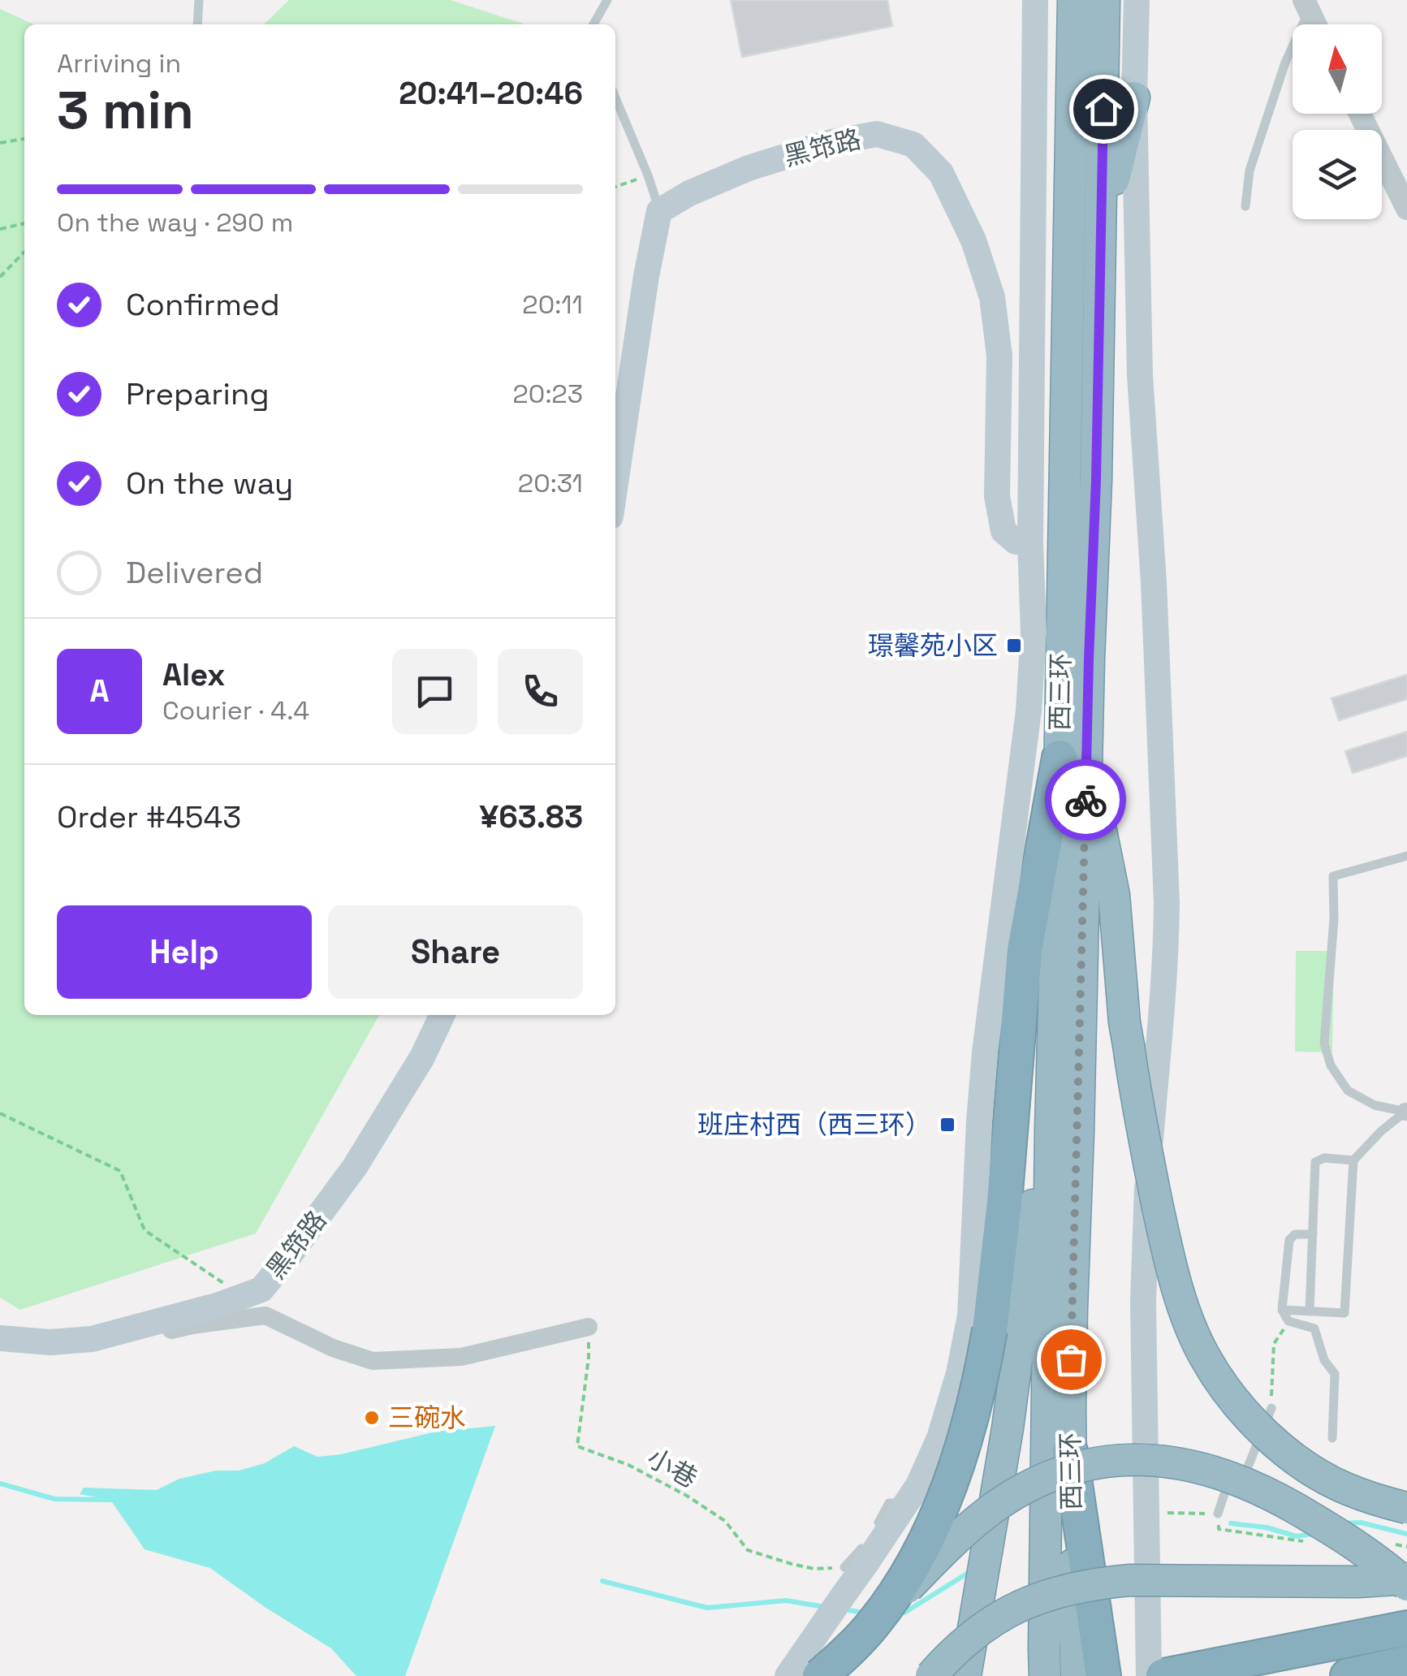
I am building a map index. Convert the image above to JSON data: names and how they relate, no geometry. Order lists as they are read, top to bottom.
{
  "streets": {
    "highway": ["西三环"],
    "main road": ["黑筇路"],
    "path": ["小巷"]
  },
  "places": {
    "transit": ["璟馨苑小区", "班庄村西（西三环）"],
    "other": ["三碗水"]
  },
  "north": "top",
  "page": {
    "heading": ["3 min", "Arriving in", "20:41–20:46"],
    "panel": [
      "Alex",
      "Courier · 4.4",
      "Order #4543",
      "¥63.83"
    ],
    "bar": "On the way · 290 m",
    "list": [
      ["Confirmed", "20:11"],
      ["Preparing", "20:23"],
      ["On the way", "20:31"],
      "Delivered"
    ],
    "round": "A",
    "buttons": ["Help", "Share"]
  }
}
